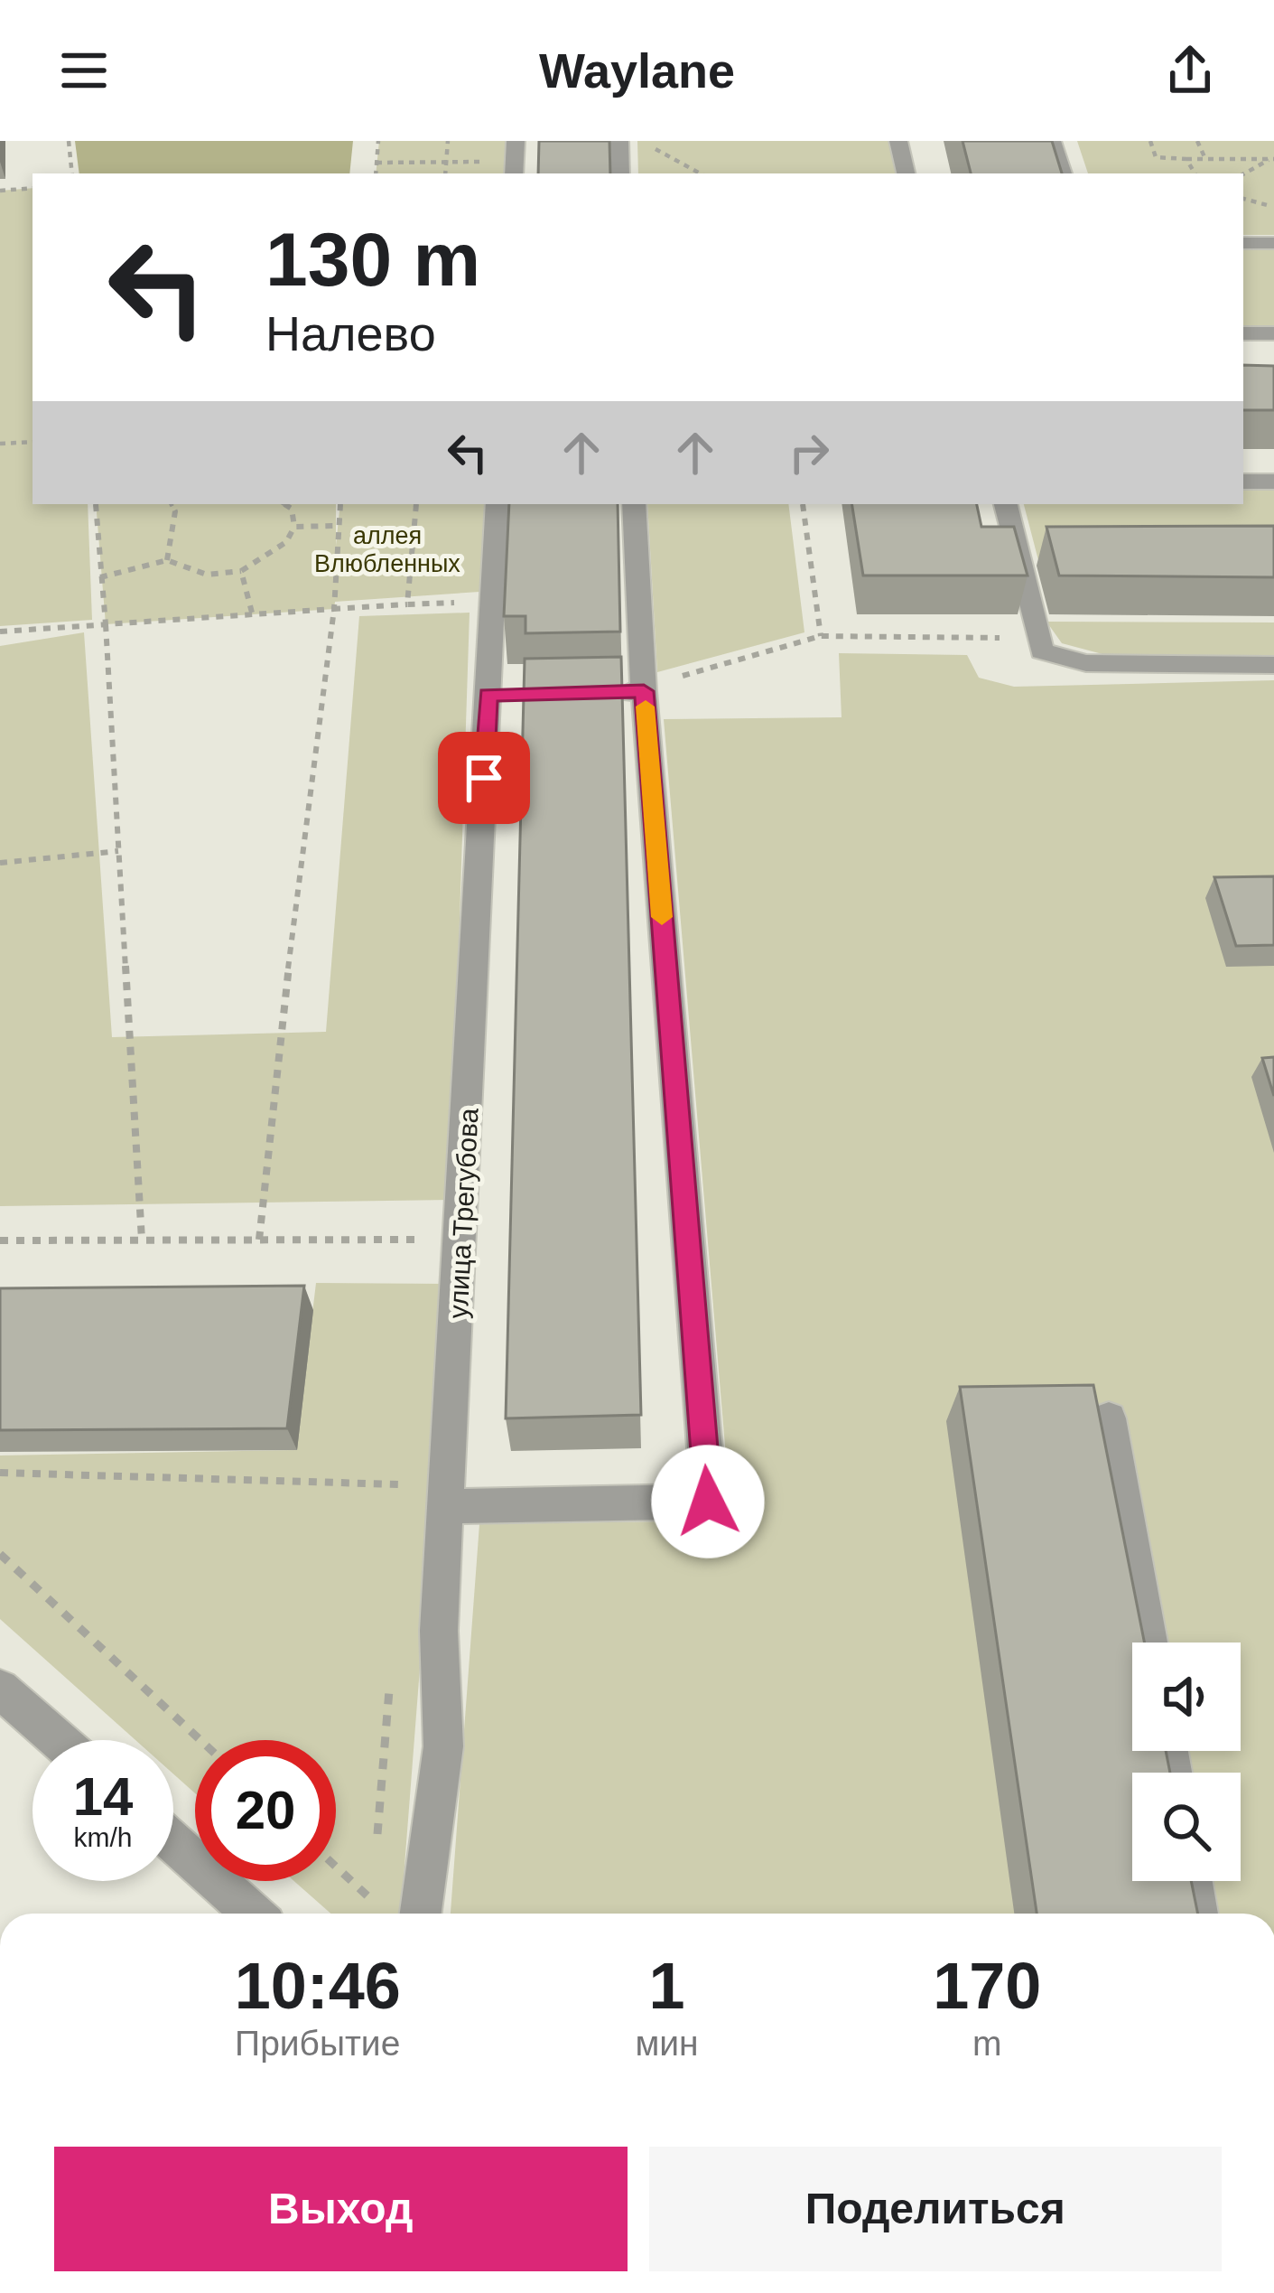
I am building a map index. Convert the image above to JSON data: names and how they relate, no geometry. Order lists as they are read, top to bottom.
{
  "streets": {
    "street": ["улица Трегубова"]
  },
  "parks": ["аллея Влюбленных"],
  "page": {
    "header": "Waylane",
    "turn": ["130 m", "Налево"],
    "speed": "14 km/h",
    "limit": "20",
    "eta": [
      "10:46",
      "Прибытие",
      "1",
      "мин",
      "170",
      "m"
    ],
    "buttons": ["Выход", "Поделиться"]
  }
}
